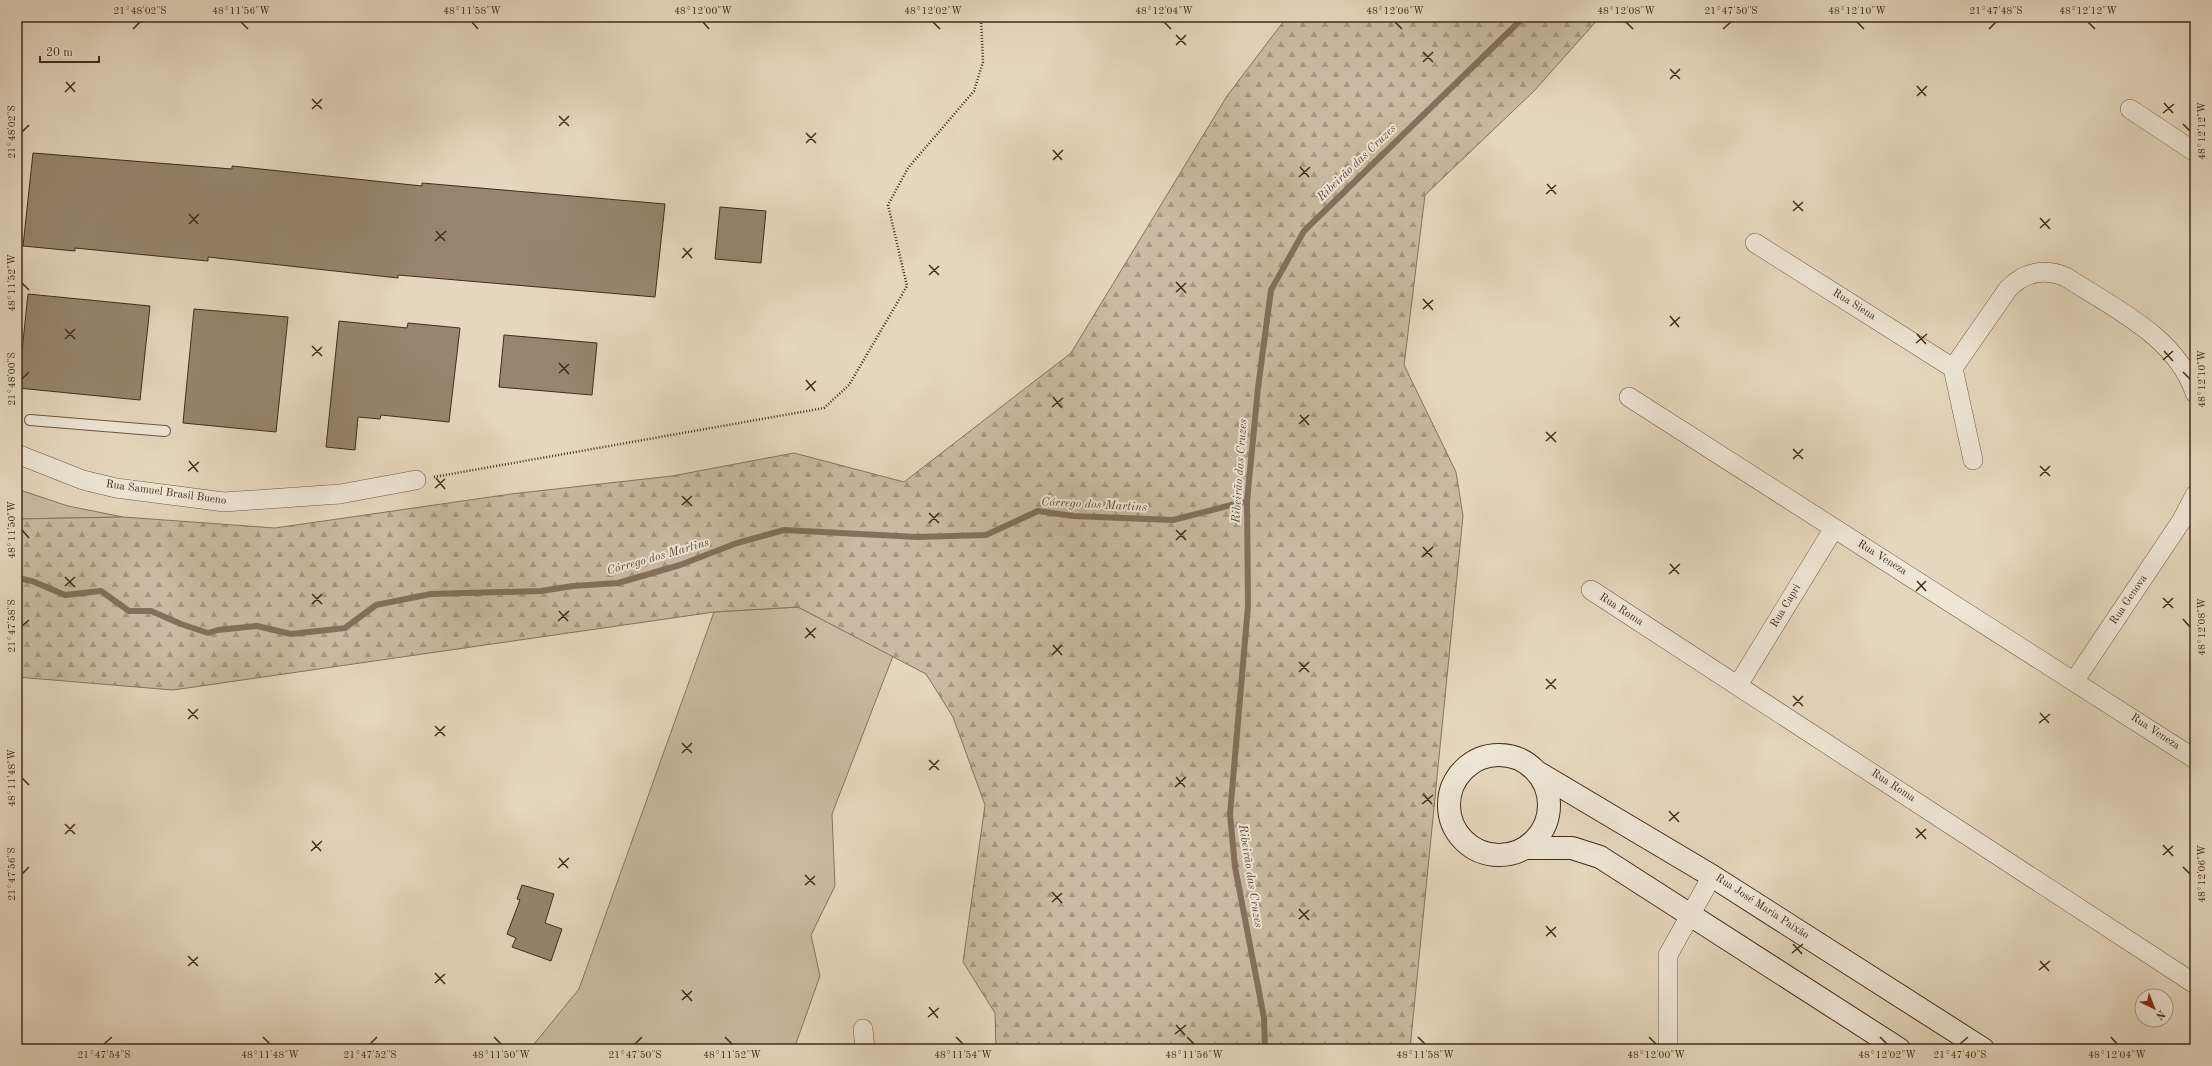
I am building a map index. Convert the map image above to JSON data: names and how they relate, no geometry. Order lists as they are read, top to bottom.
{
  "streets": {
    "street": [
      "Rua Siena",
      "Rua Samuel Brasil Bueno",
      "Rua Veneza",
      "Rua Genova",
      "Rua Capri",
      "Rua Roma",
      "Rua José Maria Paixão"
    ]
  },
  "crossings": [
    ["Rua Veneza", "Rua Genova"],
    ["Rua Veneza", "Rua Capri"],
    ["Rua Capri", "Rua Roma"]
  ],
  "water": ["Ribeirão das Cruzes", "Córrego dos Martins"],
  "scale_bar": "20 m",
  "north": "bottom right",
  "coordinates": [
    "21°48'02\"S",
    "48°11'56\"W",
    "48°11'58\"W",
    "48°12'00\"W",
    "48°12'02\"W",
    "48°12'04\"W",
    "48°12'06\"W",
    "48°12'08\"W",
    "21°47'50\"S",
    "48°12'10\"W",
    "21°47'48\"S",
    "48°12'12\"W",
    "48°11'52\"W",
    "21°48'00\"S",
    "48°11'50\"W",
    "21°47'58\"S",
    "48°11'48\"W",
    "21°47'56\"S",
    "21°47'54\"S",
    "21°47'52\"S",
    "48°11'54\"W",
    "21°47'40\"S"
  ]
}
